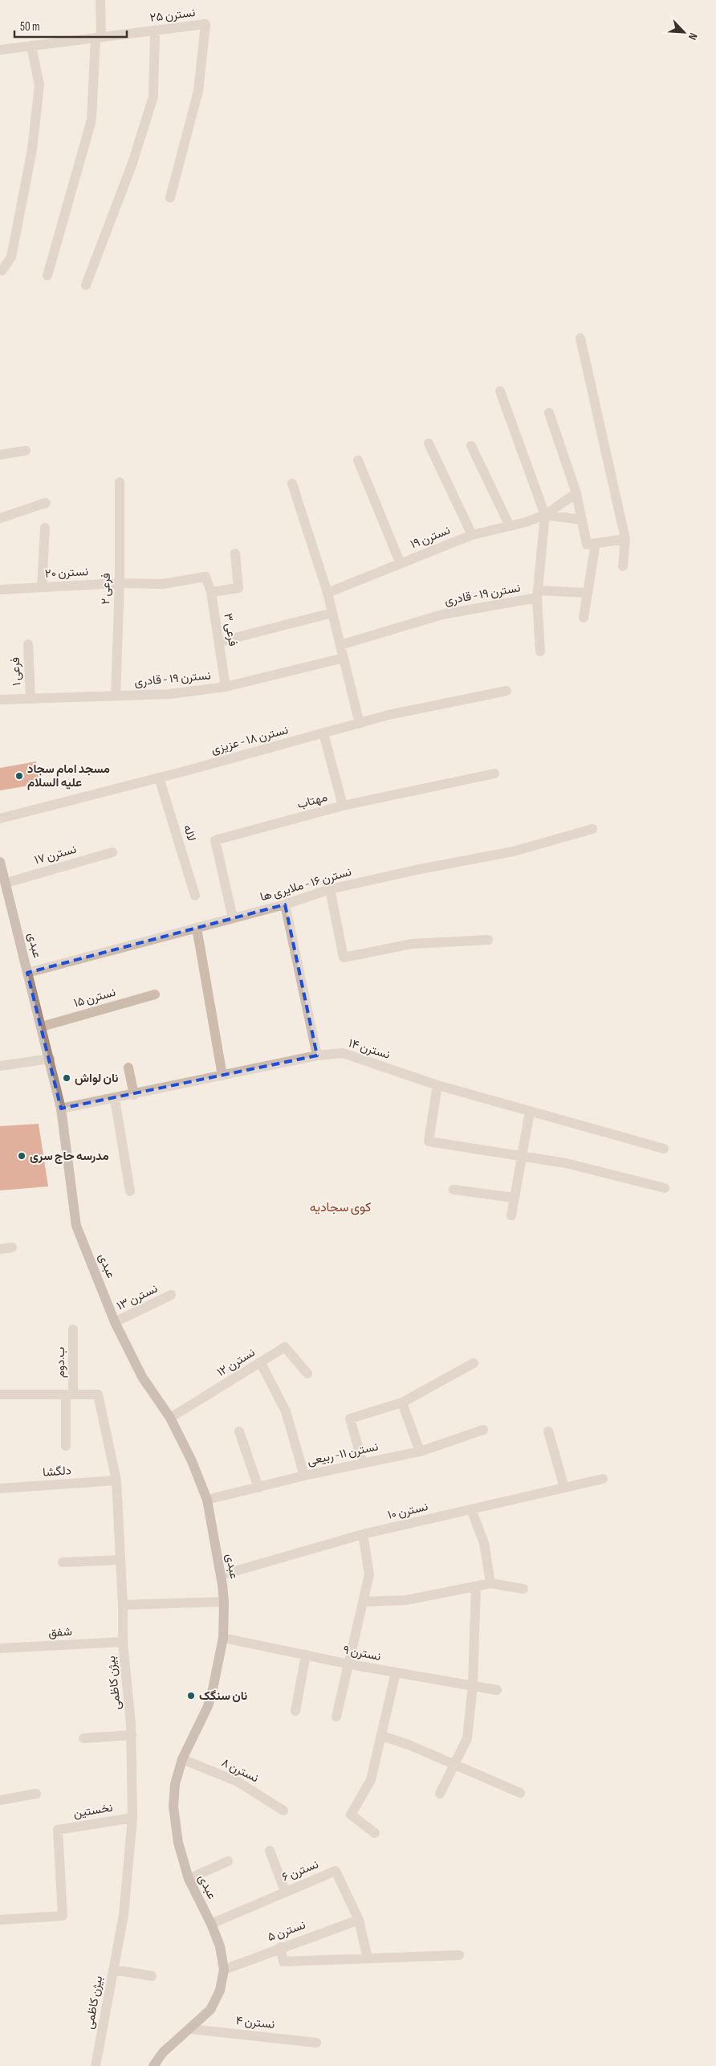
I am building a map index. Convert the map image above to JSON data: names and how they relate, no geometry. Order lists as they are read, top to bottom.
{
  "streets": {
    "street": [
      "نسترن ۲۵",
      "نسترن ۱۹",
      "نسترن ۲۰",
      "فرعی ۲",
      "نسترن ۱۹ - قادری",
      "فرعی ۳",
      "فرعی ۱",
      "نسترن ۱۸ - عزیزی",
      "مهتاب",
      "لاله",
      "نسترن ۱۷",
      "نسترن ۱۶ - ملایری ها",
      "عبدی",
      "نسترن ۱۵",
      "نسترن ۱۴",
      "نسترن ۱۳",
      "ب.دوم",
      "نسترن ۱۲",
      "نسترن ۱۱- ربیعی",
      "دلگشا",
      "نسترن ۱۰",
      "شفق",
      "نسترن ۹",
      "بیژن کاظمی",
      "نسترن ۸",
      "نخستین",
      "نسترن ۶",
      "نسترن ۵",
      "نسترن ۴"
    ]
  },
  "crossings": [
    ["نسترن ۲۰", "فرعی ۲"],
    ["نسترن ۲۰", "فرعی ۳"],
    ["فرعی ۲", "نسترن ۱۹ - قادری"],
    ["نسترن ۱۹ - قادری", "فرعی ۳"],
    ["نسترن ۱۹ - قادری", "فرعی ۱"],
    ["نسترن ۱۸ - عزیزی", "لاله"],
    ["مهتاب", "نسترن ۱۶ - ملایری ها"],
    ["نسترن ۱۷", "عبدی"],
    ["نسترن ۱۶ - ملایری ها", "عبدی"],
    ["عبدی", "نسترن ۱۵"],
    ["عبدی", "نسترن ۱۴"],
    ["عبدی", "نسترن ۱۳"],
    ["عبدی", "نسترن ۱۲"],
    ["عبدی", "نسترن ۱۱- ربیعی"],
    ["عبدی", "نسترن ۱۰"],
    ["عبدی", "نسترن ۹"],
    ["عبدی", "نسترن ۸"],
    ["عبدی", "نسترن ۶"],
    ["عبدی", "نسترن ۵"],
    ["عبدی", "نسترن ۴"],
    ["ب.دوم", "بیژن کاظمی"],
    ["دلگشا", "بیژن کاظمی"],
    ["شفق", "بیژن کاظمی"],
    ["بیژن کاظمی", "نخستین"],
    ["نسترن ۶", "نسترن ۵"]
  ],
  "districts": ["کوی سجادیه"],
  "places": [
    "مسجد امام سجاد علیه السلام",
    "نان لواش",
    "مدرسه حاج سری",
    "نان سنگک"
  ],
  "scale_bar": "50 m",
  "north": "bottom right"
}
